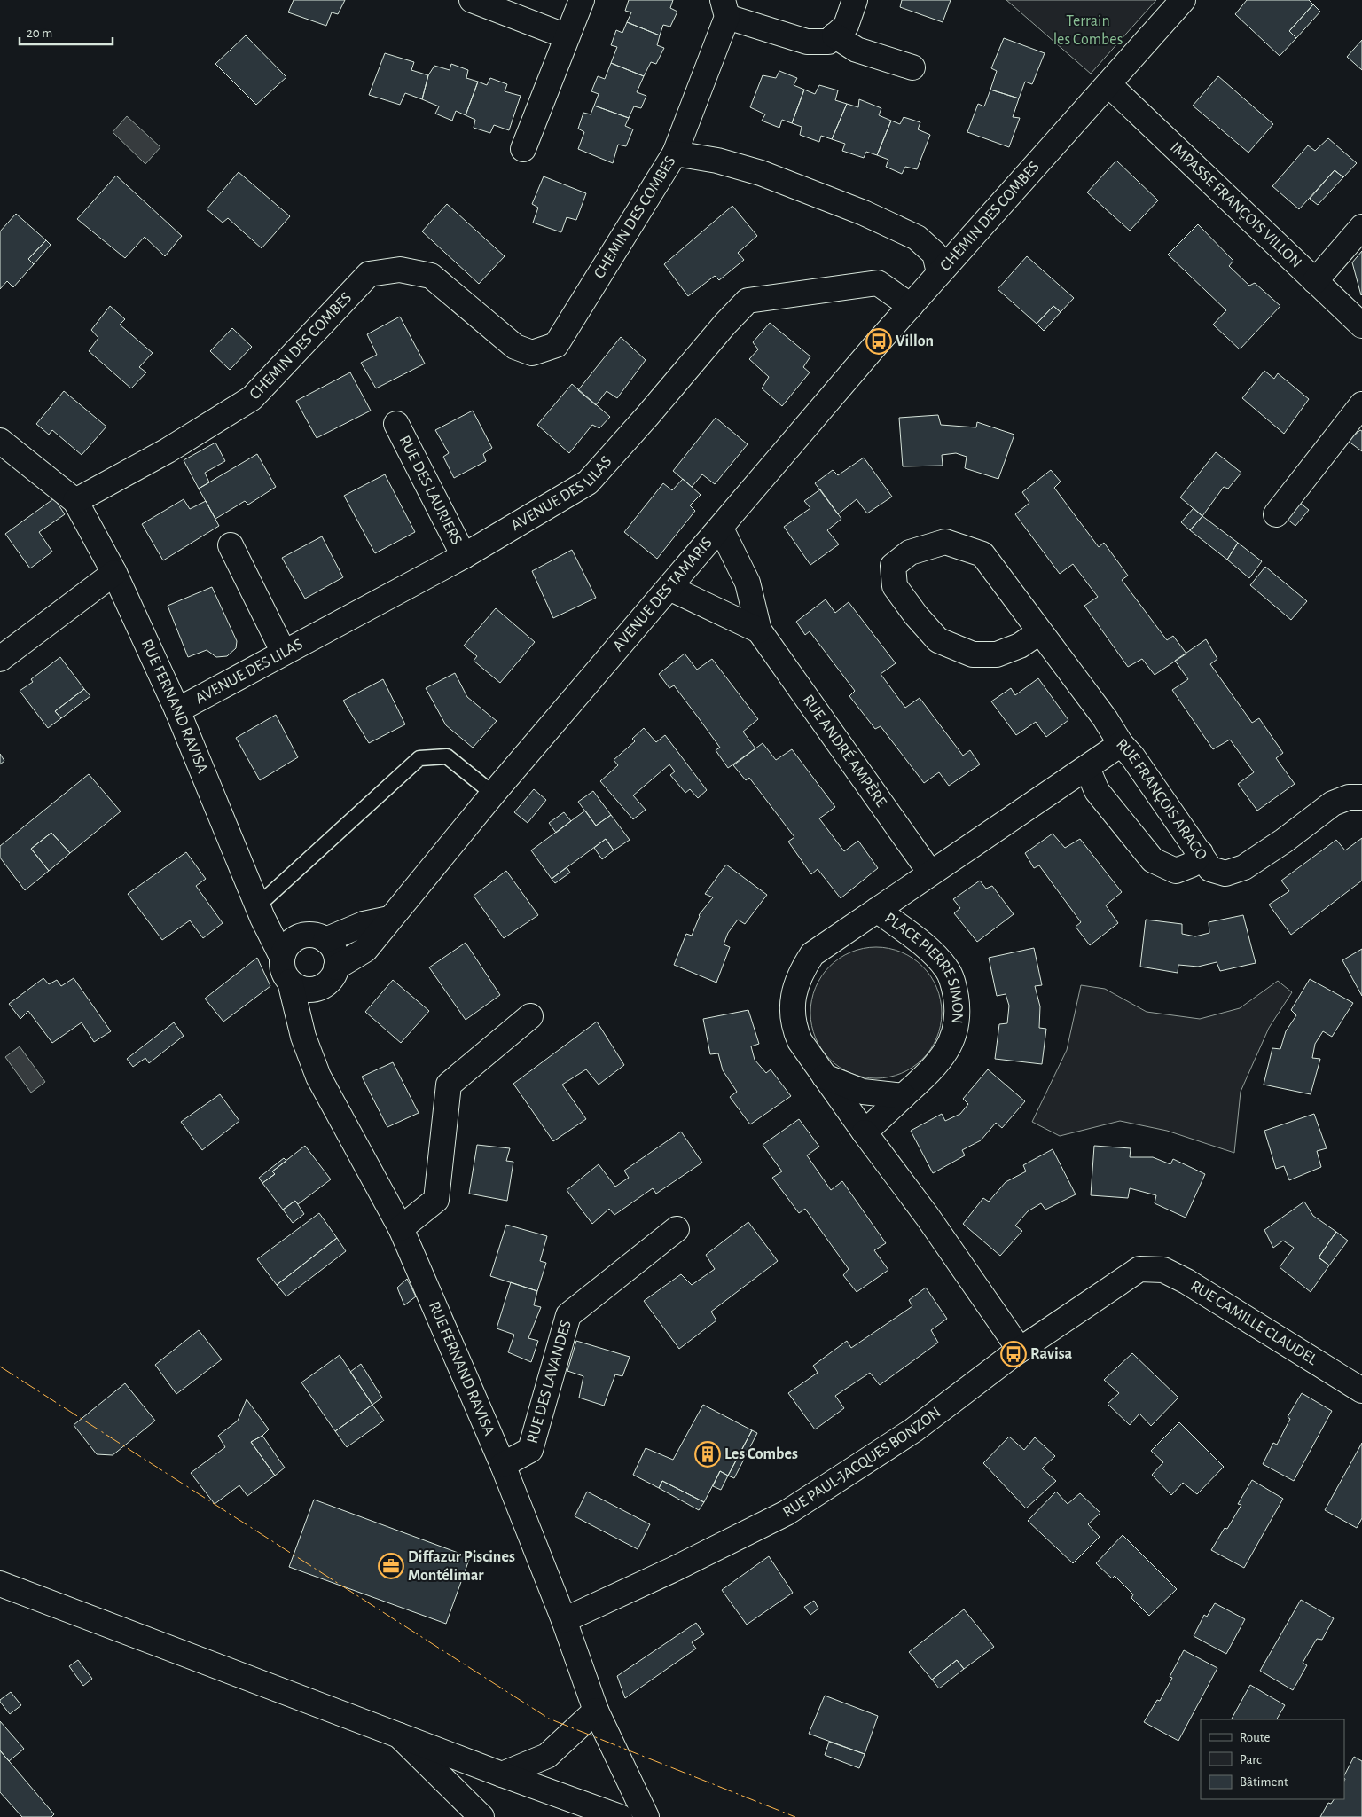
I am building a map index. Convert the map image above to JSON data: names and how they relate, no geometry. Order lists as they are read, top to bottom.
{
  "streets": {
    "street": [
      "IMPASSE FRANÇOIS VILLON",
      "CHEMIN DES COMBES",
      "RUE DES LAURIERS",
      "AVENUE DES LILAS",
      "AVENUE DES TAMARIS",
      "RUE FERNAND RAVISA",
      "RUE ANDRÉ AMPÈRE",
      "RUE FRANÇOIS ARAGO",
      "PLACE PIERRE SIMON",
      "RUE CAMILLE CLAUDEL",
      "RUE DES LAVANDES",
      "RUE PAUL-JACQUES BONZON"
    ]
  },
  "crossings": [
    ["IMPASSE FRANÇOIS VILLON", "CHEMIN DES COMBES"],
    ["CHEMIN DES COMBES", "AVENUE DES TAMARIS"],
    ["CHEMIN DES COMBES", "RUE FERNAND RAVISA"],
    ["RUE DES LAURIERS", "AVENUE DES LILAS"],
    ["AVENUE DES LILAS", "AVENUE DES TAMARIS"],
    ["AVENUE DES LILAS", "RUE FERNAND RAVISA"],
    ["AVENUE DES TAMARIS", "RUE FERNAND RAVISA"],
    ["AVENUE DES TAMARIS", "RUE ANDRÉ AMPÈRE"],
    ["RUE FERNAND RAVISA", "RUE DES LAVANDES"],
    ["RUE FERNAND RAVISA", "RUE PAUL-JACQUES BONZON"],
    ["RUE CAMILLE CLAUDEL", "RUE PAUL-JACQUES BONZON"]
  ],
  "parks": ["Terrain les Combes"],
  "places": {
    "bus stop": ["Villon", "Ravisa"],
    "building": ["Les Combes"],
    "office": ["Diffazur Piscines Montélimar"]
  },
  "legend": ["Route", "Parc", "Bâtiment"],
  "scale_bar": "20 m"
}
